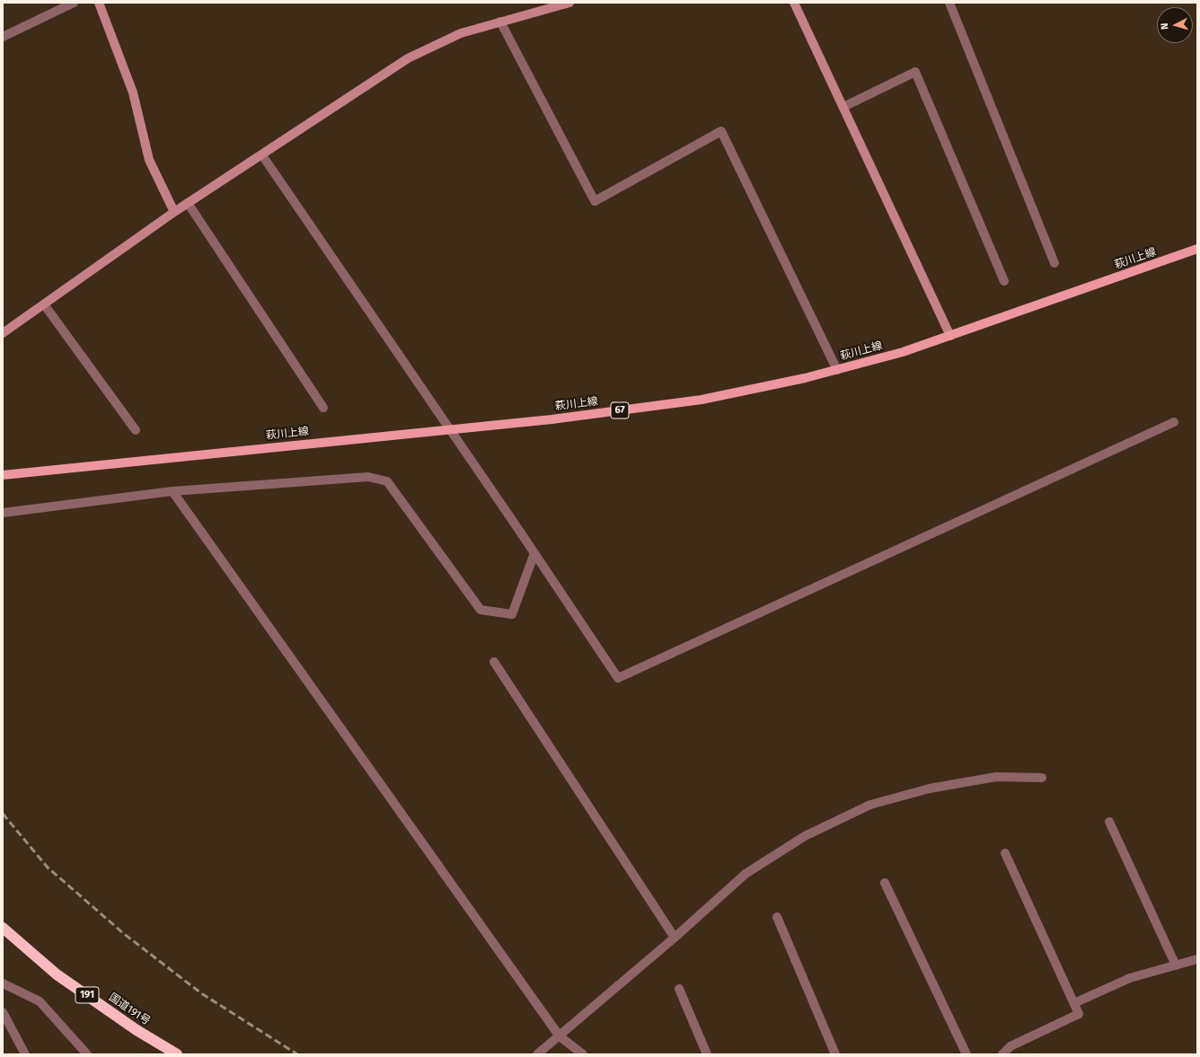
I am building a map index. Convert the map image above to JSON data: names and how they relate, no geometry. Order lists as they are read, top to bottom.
{
  "streets": {
    "highway": ["191", "国道191号"],
    "main road": ["萩川上線", "67"]
  },
  "north": "left"
}
